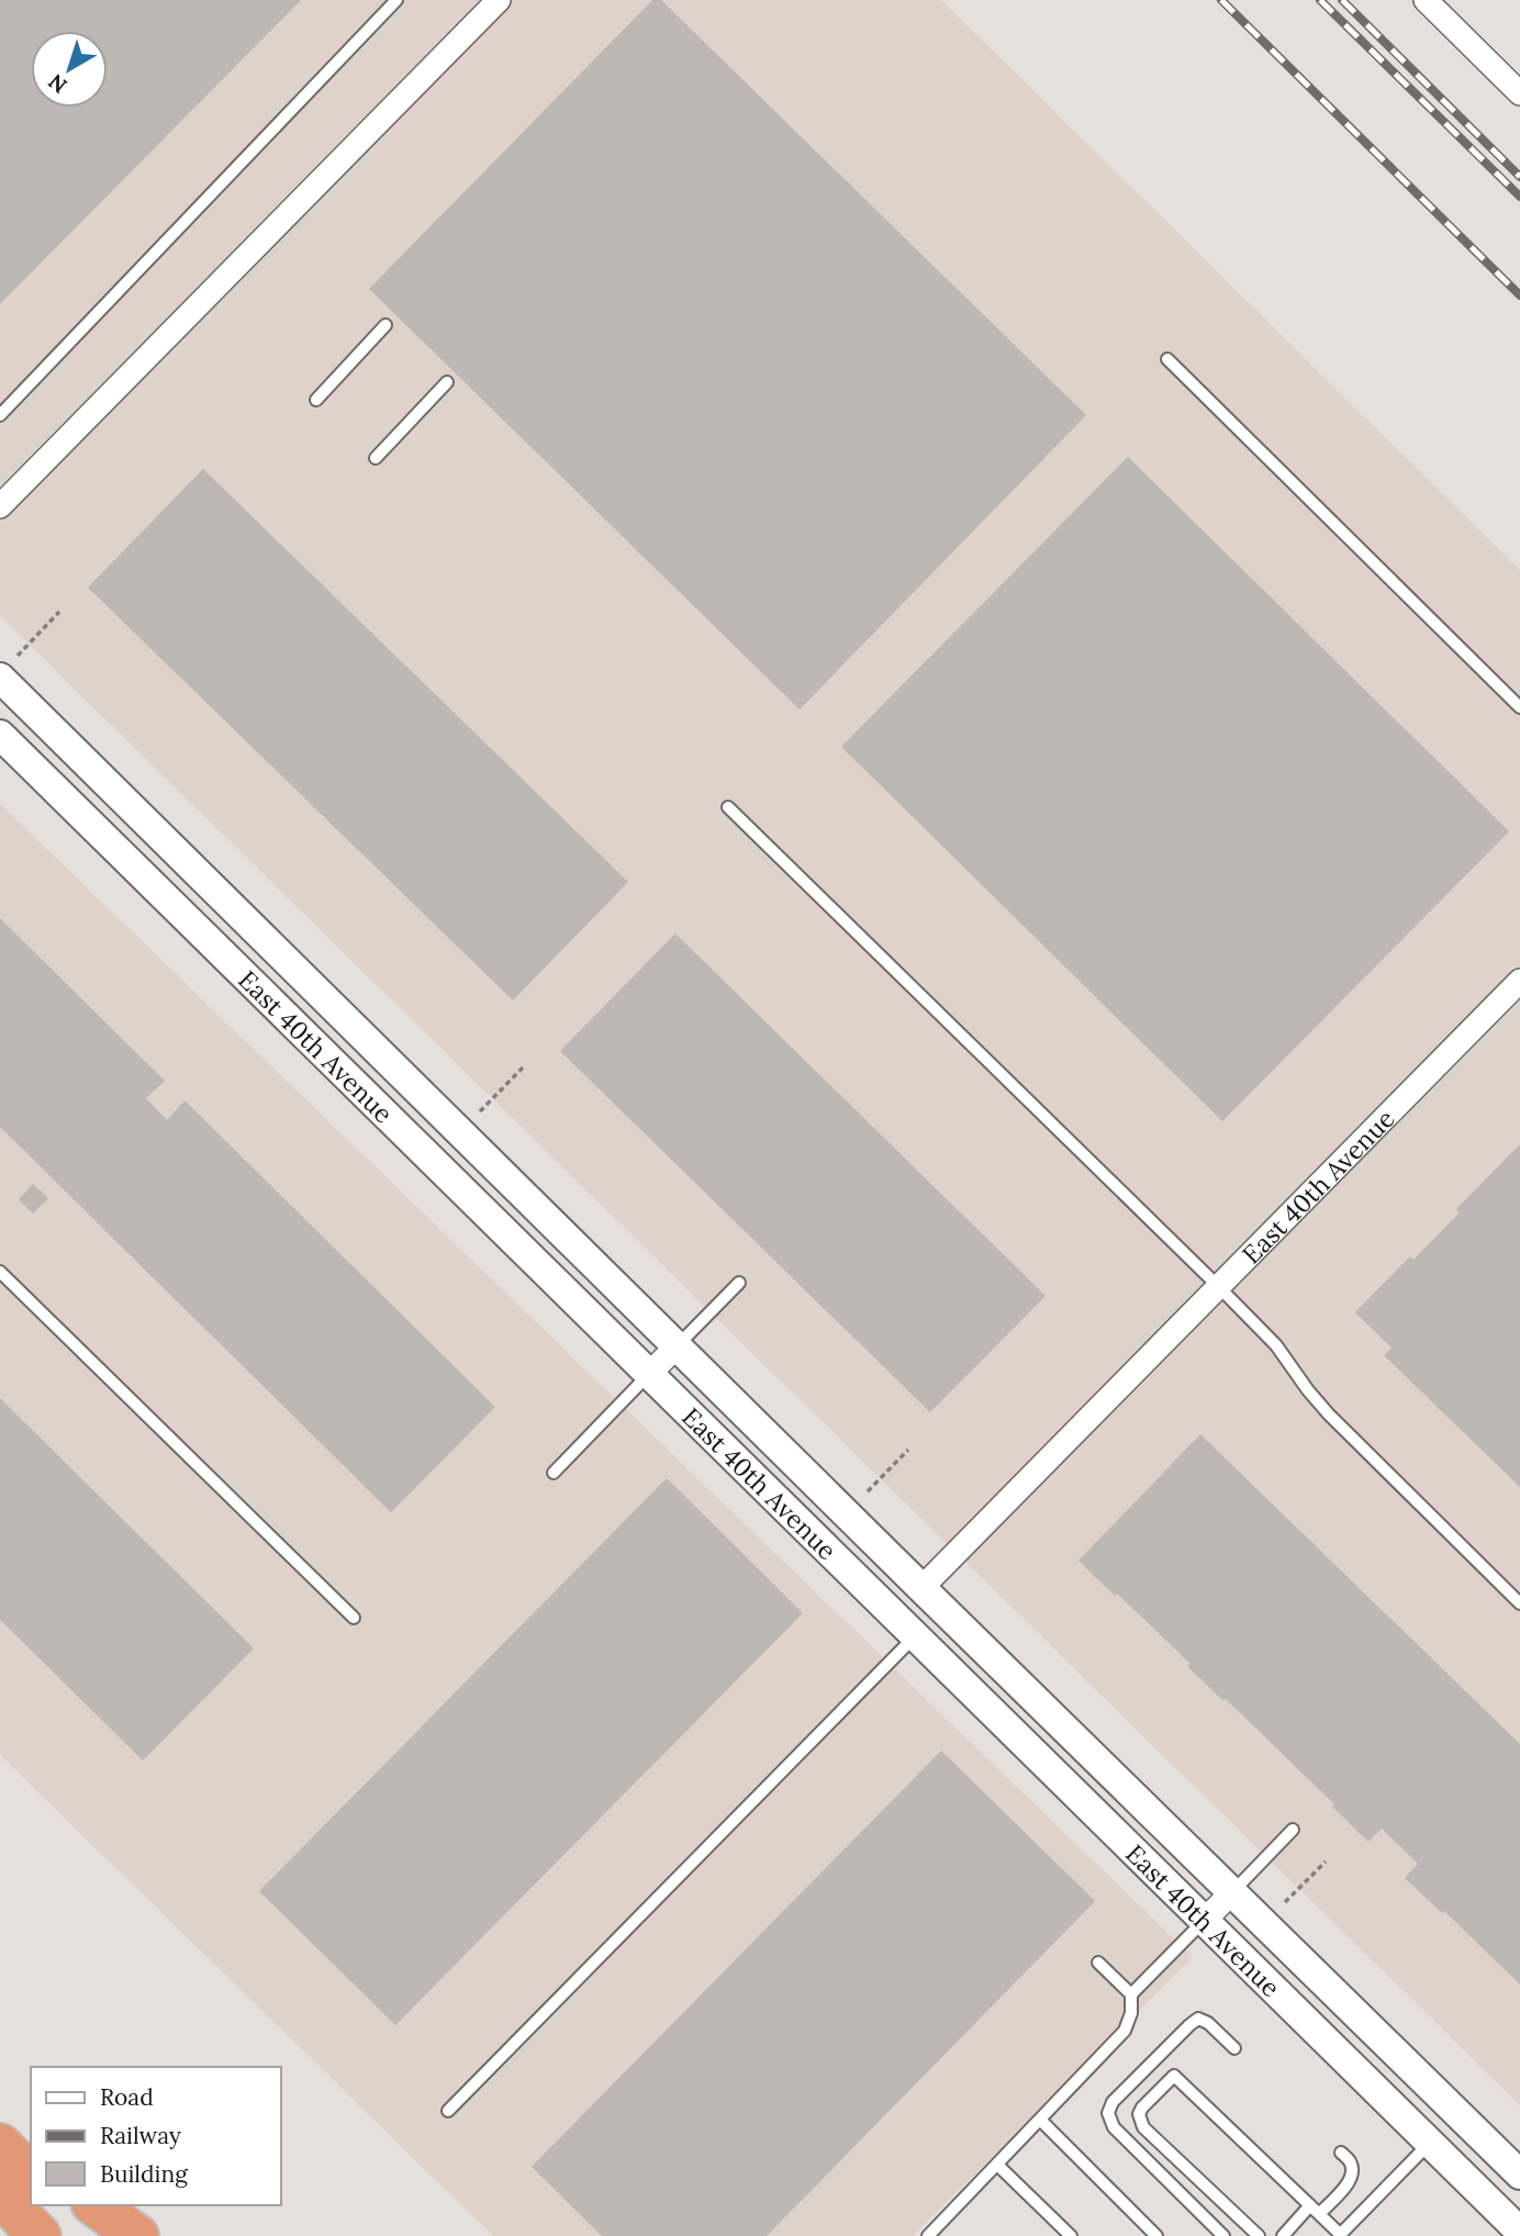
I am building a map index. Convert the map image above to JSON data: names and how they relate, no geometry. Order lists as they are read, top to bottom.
{
  "streets": {
    "street": ["East 40th Avenue"]
  },
  "legend": ["Road", "Railway", "Building"],
  "north": "bottom left"
}
